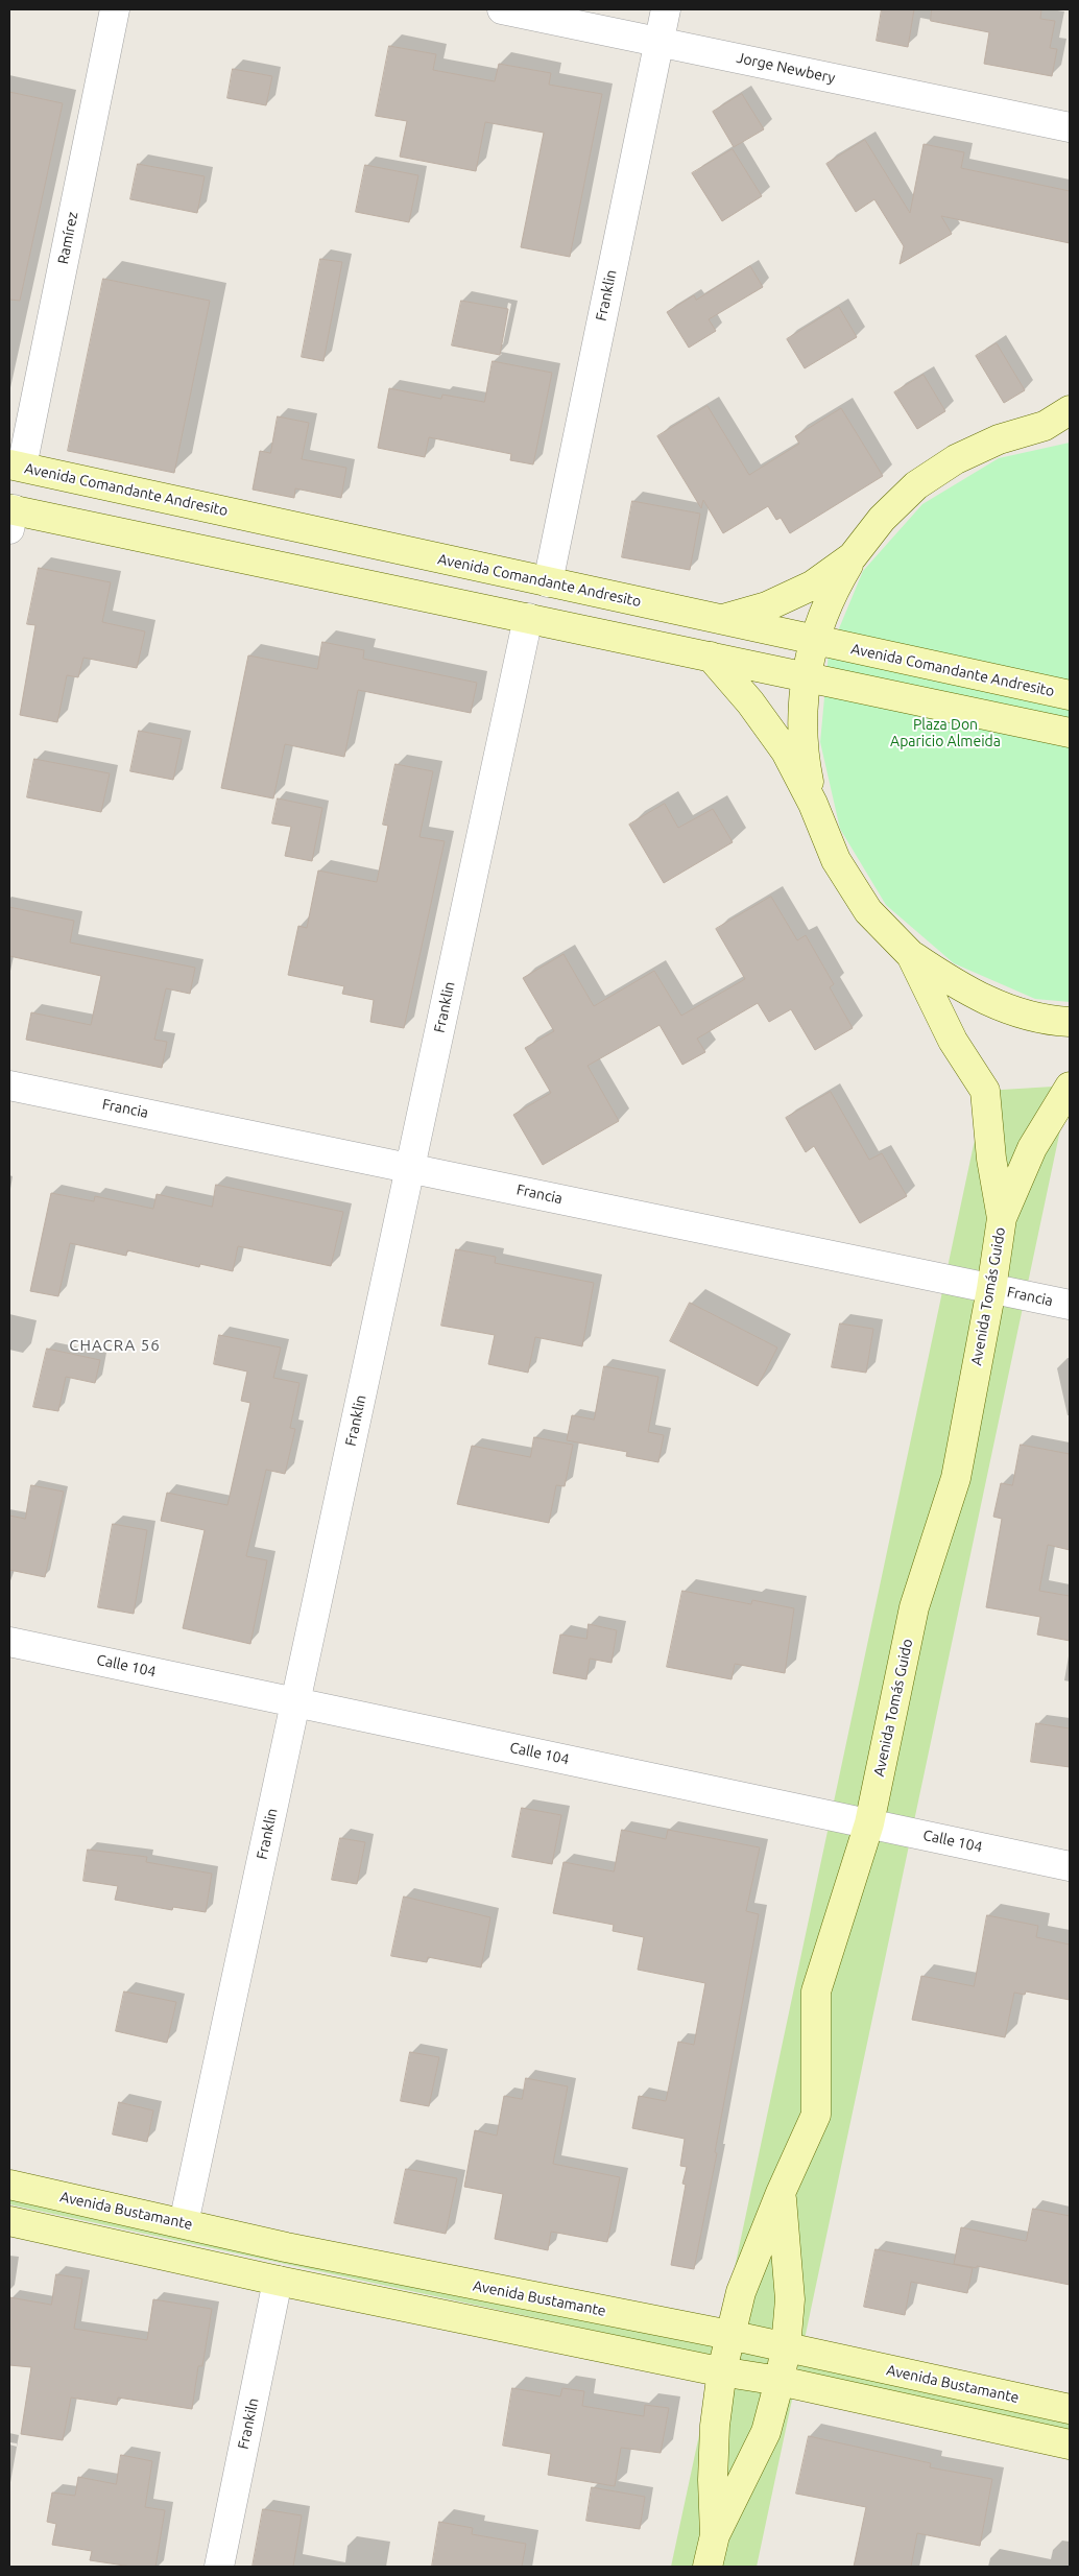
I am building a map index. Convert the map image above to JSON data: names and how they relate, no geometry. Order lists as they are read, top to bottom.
{
  "streets": {
    "main road": ["Avenida Comandante Andresito", "Avenida Tomás Guido", "Avenida Bustamante"],
    "street": [
      "Jorge Newbery",
      "Ramírez",
      "Franklin",
      "Francia",
      "Calle 104",
      "Frankiln"
    ]
  },
  "crossings": [
    ["Jorge Newbery", "Franklin"],
    ["Ramírez", "Avenida Comandante Andresito"],
    ["Franklin", "Avenida Comandante Andresito"],
    ["Franklin", "Francia"],
    ["Franklin", "Calle 104"],
    ["Franklin", "Avenida Bustamante"],
    ["Francia", "Avenida Tomás Guido"],
    ["Avenida Tomás Guido", "Calle 104"],
    ["Avenida Tomás Guido", "Avenida Bustamante"]
  ],
  "districts": ["CHACRA 56"],
  "parks": ["Plaza Don Aparicio Almeida"]
}
